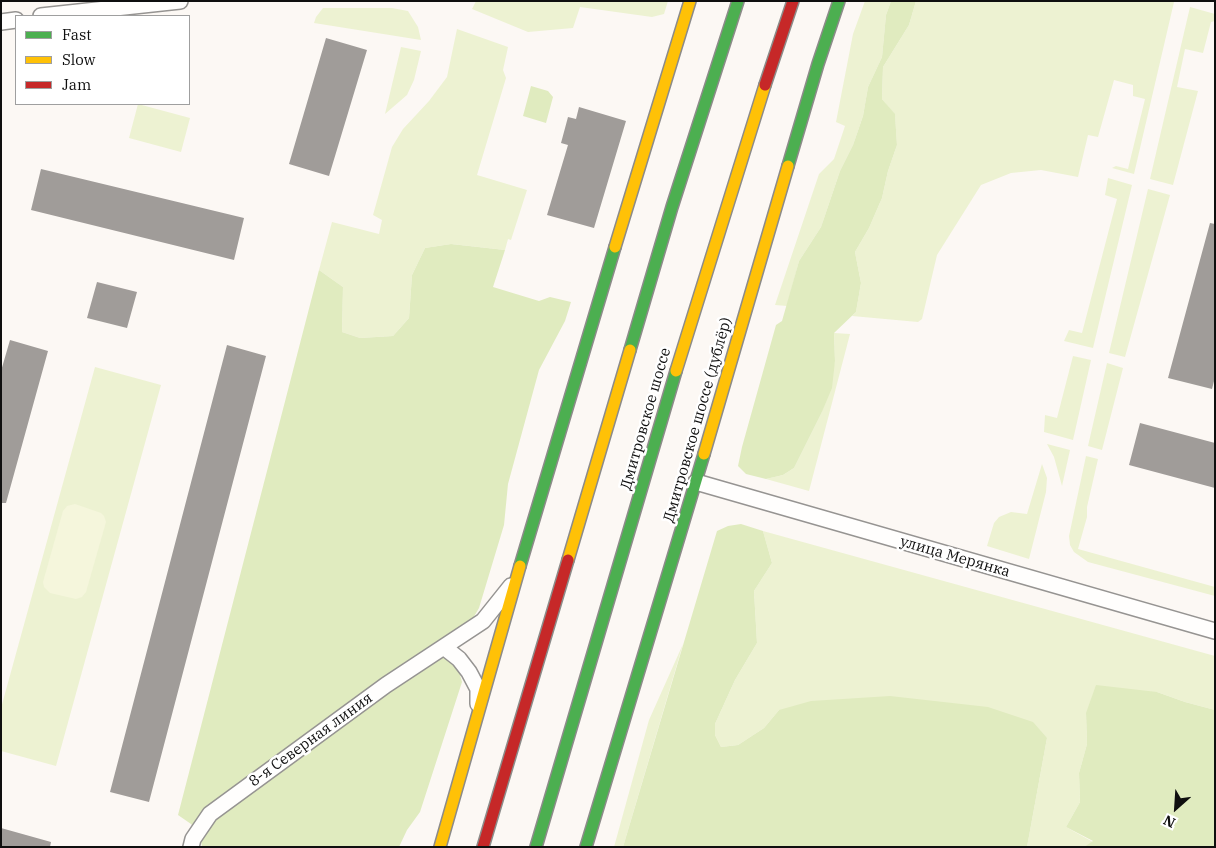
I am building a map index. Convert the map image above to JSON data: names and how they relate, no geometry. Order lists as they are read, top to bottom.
{
  "streets": {
    "main road": ["Дмитровское шоссе", "Дмитровское шоссе (дублёр)"],
    "street": ["улица Мерянка", "8-я Северная линия"]
  },
  "crossings": [
    ["Дмитровское шоссе (дублёр)", "улица Мерянка"]
  ],
  "legend": ["Fast", "Slow", "Jam"],
  "north": "bottom left"
}
